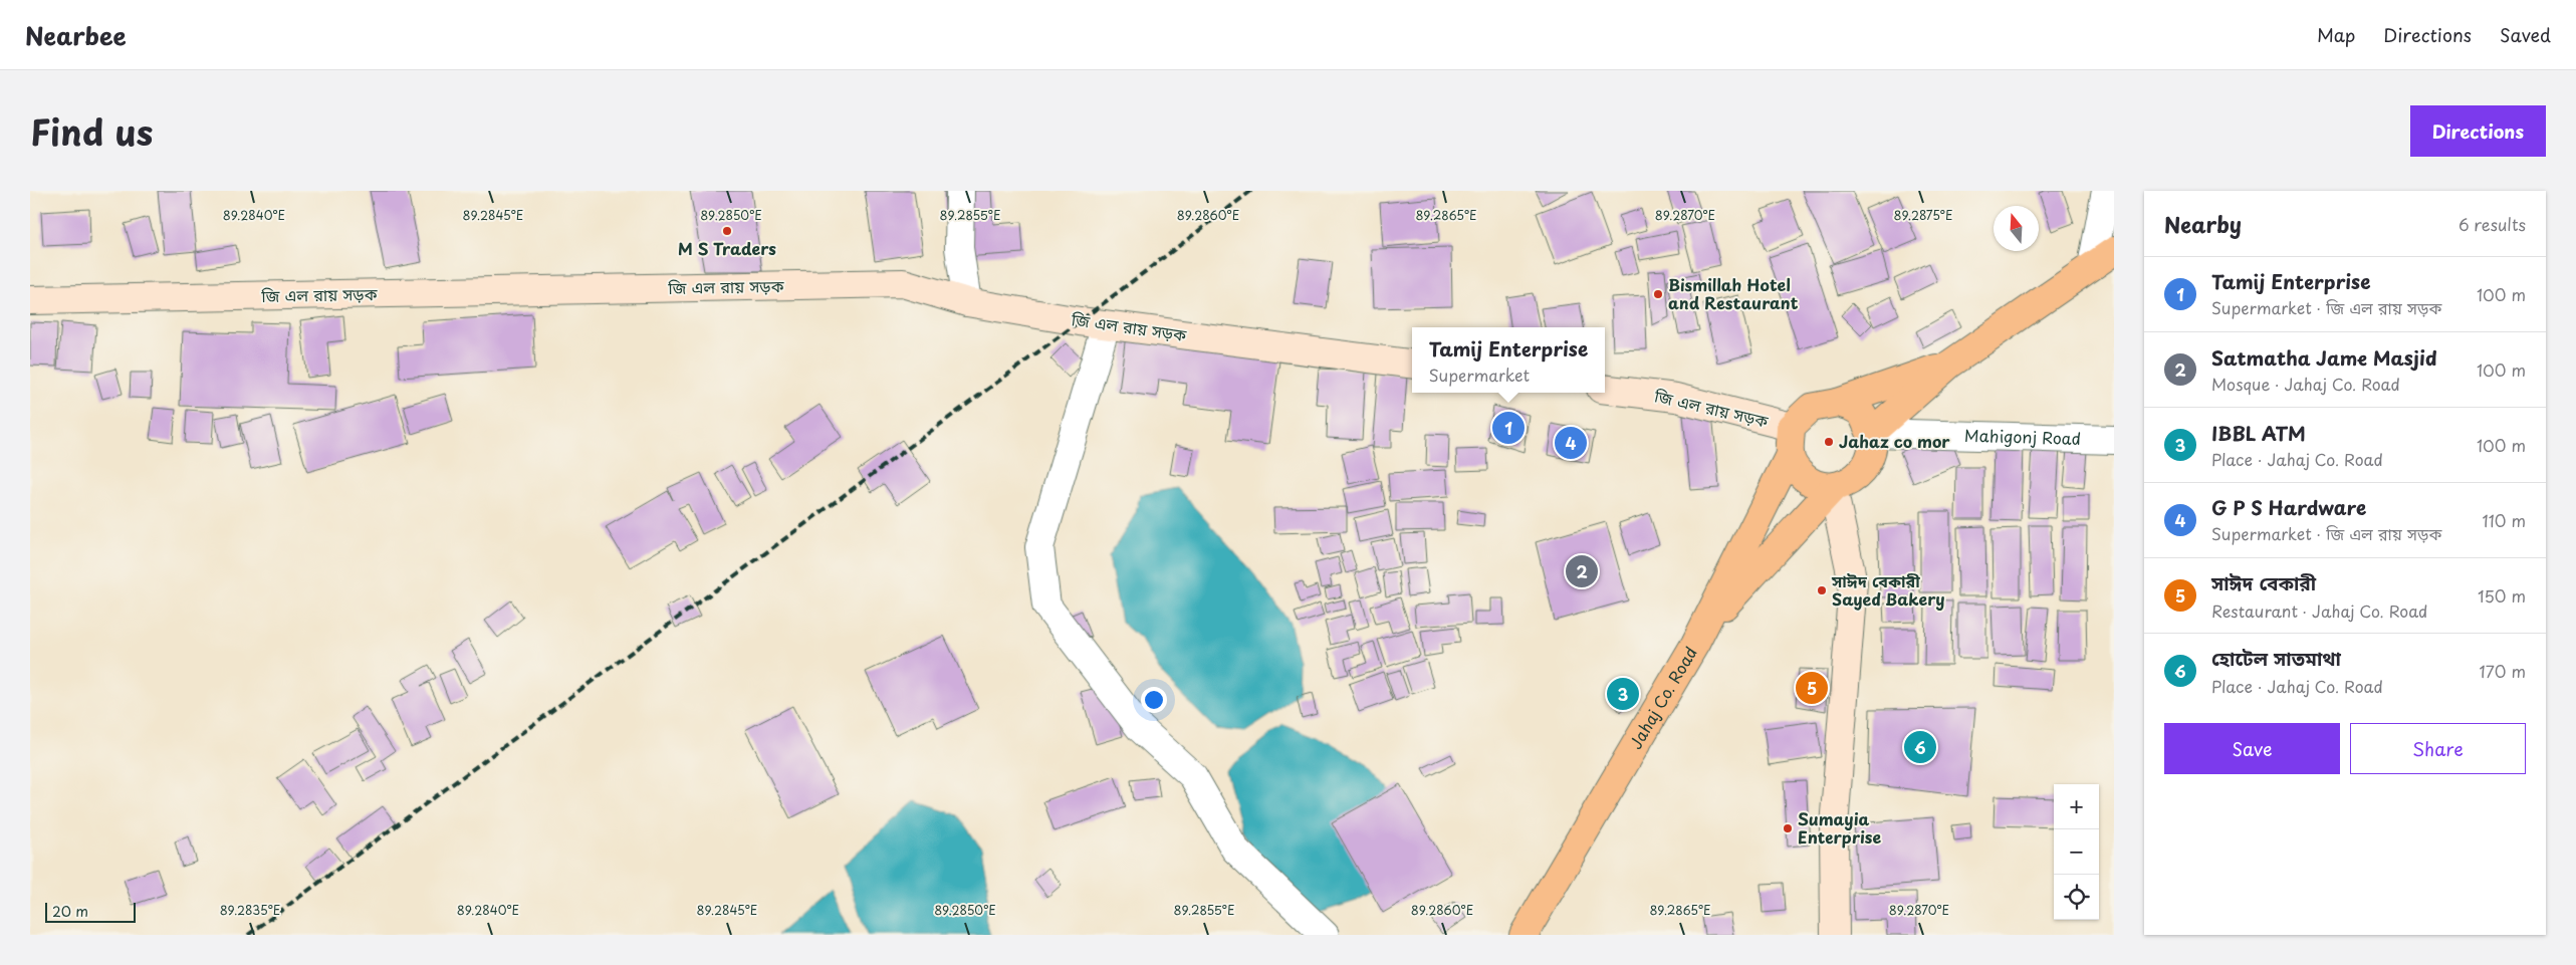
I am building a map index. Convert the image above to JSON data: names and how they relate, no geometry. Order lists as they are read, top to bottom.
{
  "streets": {
    "highway": ["Jahaj Co. Road"],
    "main road": ["জি এল রায় সড়ক"],
    "street": ["Mahigonj Road"]
  },
  "crossings": [
    ["জি এল রায় সড়ক", "Mahigonj Road"],
    ["জি এল রায় সড়ক", "Jahaj Co. Road"],
    ["Mahigonj Road", "Jahaj Co. Road"]
  ],
  "places": [
    "M S Traders",
    "Bismillah Hotel and Restaurant",
    "Jahaz co mor",
    "সাঈদ বেকারী Sayed Bakery",
    "Sumayia Enterprise"
  ],
  "scale_bar": "20 m",
  "north": "top",
  "page": {
    "header": "Nearbee",
    "nav": ["Map", "Directions", "Saved"],
    "title": "Find us",
    "buttons": [
      "Directions",
      ["Save", "Share"]
    ],
    "heading": ["Nearby", "6 results"],
    "list": [
      {
        "mark": "1",
        "name": "Tamij Enterprise",
        "note": "Supermarket · জি এল রায় সড়ক",
        "value": "100 m"
      },
      {
        "mark": "2",
        "name": "Satmatha Jame Masjid",
        "note": "Mosque · Jahaj Co. Road",
        "value": "100 m"
      },
      {
        "mark": "3",
        "name": "IBBL ATM",
        "note": "Place · Jahaj Co. Road",
        "value": "100 m"
      },
      {
        "mark": "4",
        "name": "G P S Hardware",
        "note": "Supermarket · জি এল রায় সড়ক",
        "value": "110 m"
      },
      {
        "mark": "5",
        "name": "সাঈদ বেকারী",
        "note": "Restaurant · Jahaj Co. Road",
        "value": "150 m"
      },
      {
        "mark": "6",
        "name": "হোটেল সাতমাথা",
        "note": "Place · Jahaj Co. Road",
        "value": "170 m"
      }
    ],
    "popup": ["Tamij Enterprise", "Supermarket"],
    "pins": [
      "1",
      "4",
      "2",
      "5",
      "3",
      "6"
    ],
    "map_buttons": ["+", "−"],
    "scale": "20 m"
  },
  "coordinates": [
    "89.2840°E",
    "89.2845°E",
    "89.2850°E",
    "89.2855°E",
    "89.2860°E",
    "89.2865°E",
    "89.2870°E",
    "89.2875°E",
    "89.2835°E"
  ]
}
